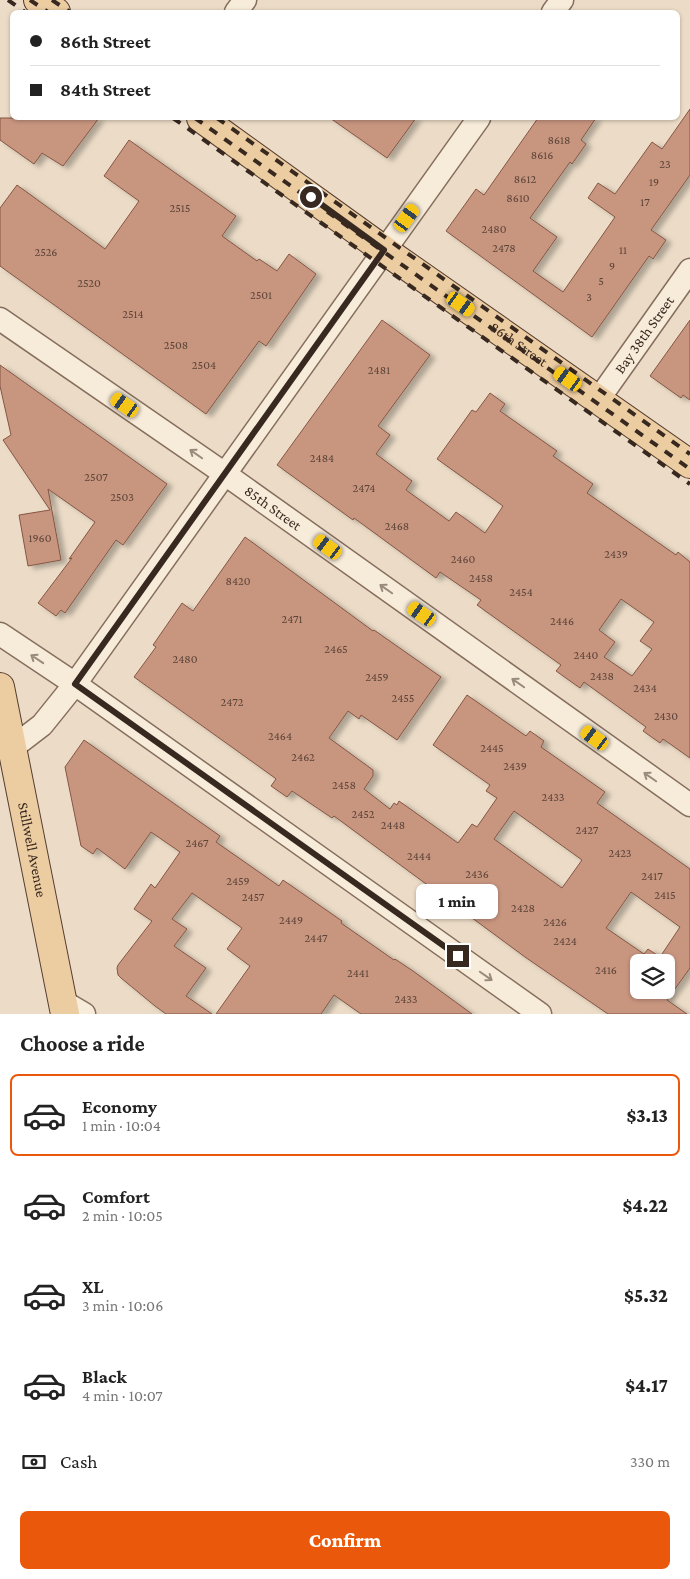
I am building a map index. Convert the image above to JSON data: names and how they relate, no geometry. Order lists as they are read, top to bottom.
{
  "streets": {
    "main road": ["86th Street", "Stillwell Avenue"],
    "street": ["Bay 38th Street", "85th Street"]
  },
  "crossings": [
    ["Bay 38th Street", "86th Street"]
  ],
  "one_way": ["85th Street"],
  "house_numbers": [
    "8618",
    "8616",
    "23",
    "8612",
    "19",
    "8610",
    "17",
    "2515",
    "2480",
    "2478",
    "11",
    "2526",
    "9",
    "5",
    "2520",
    "2501",
    "3",
    "2514",
    "2508",
    "2504",
    "2481",
    "2484",
    "2507",
    "2474",
    "2503",
    "2468",
    "1960",
    "2439",
    "2460",
    "2458",
    "8420",
    "2454",
    "2471",
    "2446",
    "2465",
    "2440",
    "2480",
    "2438",
    "2459",
    "2434",
    "2455",
    "2472",
    "2430",
    "2464",
    "2445",
    "2462",
    "2439",
    "2458",
    "2433",
    "2452",
    "2448",
    "2427",
    "2467",
    "2423",
    "2444",
    "2436",
    "2417",
    "2459",
    "2415",
    "2457",
    "2428",
    "2449",
    "2426",
    "2447",
    "2424",
    "2416",
    "2441",
    "2433"
  ],
  "page": {
    "banner": ["86th Street", "84th Street"],
    "bubble": "1 min",
    "heading": "Choose a ride",
    "list": [
      {
        "name": "Economy",
        "note": "1 min · 10:04",
        "value": "$3.13"
      },
      {
        "name": "Comfort",
        "note": "2 min · 10:05",
        "value": "$4.22"
      },
      {
        "name": "XL",
        "note": "3 min · 10:06",
        "value": "$5.32"
      },
      {
        "name": "Black",
        "note": "4 min · 10:07",
        "value": "$4.17"
      }
    ],
    "pay": ["Cash", "330 m"],
    "buttons": "Confirm"
  }
}
